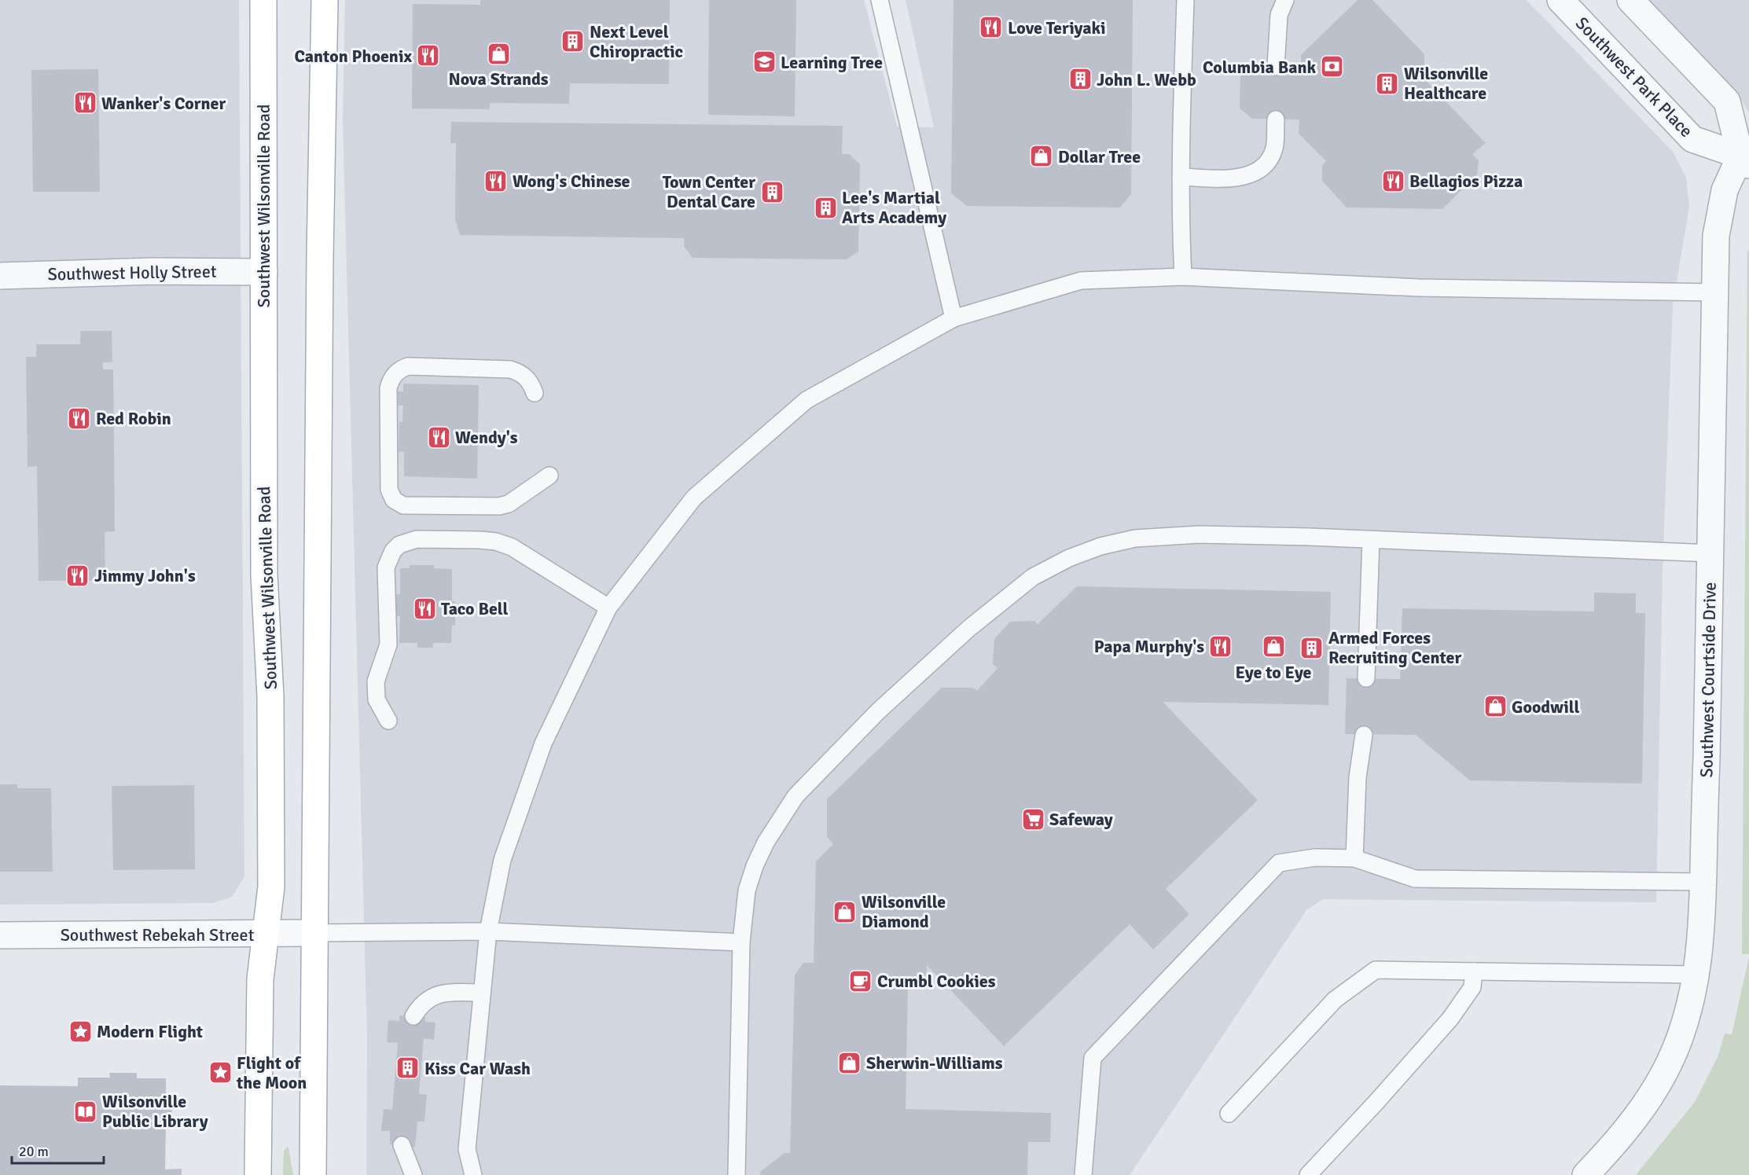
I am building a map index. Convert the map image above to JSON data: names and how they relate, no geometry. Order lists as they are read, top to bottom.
{
  "streets": {
    "main road": ["Southwest Wilsonville Road"],
    "street": [
      "Southwest Park Place",
      "Southwest Holly Street",
      "Southwest Courtside Drive",
      "Southwest Rebekah Street"
    ]
  },
  "crossings": [
    ["Southwest Park Place", "Southwest Courtside Drive"],
    ["Southwest Wilsonville Road", "Southwest Holly Street"],
    ["Southwest Wilsonville Road", "Southwest Rebekah Street"]
  ],
  "places": {
    "restaurant": [
      "Love Teriyaki",
      "Canton Phoenix",
      "Wanker's Corner",
      "Wong's Chinese",
      "Bellagios Pizza",
      "Red Robin",
      "Wendy's",
      "Jimmy John's",
      "Taco Bell",
      "Papa Murphy's"
    ],
    "building": [
      "Next Level Chiropractic",
      "John L. Webb",
      "Wilsonville Healthcare",
      "Town Center Dental Care",
      "Lee's Martial Arts Academy",
      "Armed Forces Recruiting Center",
      "Kiss Car Wash"
    ],
    "shop": [
      "Nova Strands",
      "Dollar Tree",
      "Eye to Eye",
      "Goodwill",
      "Wilsonville Diamond",
      "Sherwin-Williams"
    ],
    "school or university": ["Learning Tree"],
    "bank": ["Columbia Bank"],
    "supermarket": ["Safeway"],
    "cafe": ["Crumbl Cookies"],
    "place": ["Modern Flight", "Flight of the Moon"],
    "library": ["Wilsonville Public Library"]
  },
  "scale_bar": "20 m"
}
